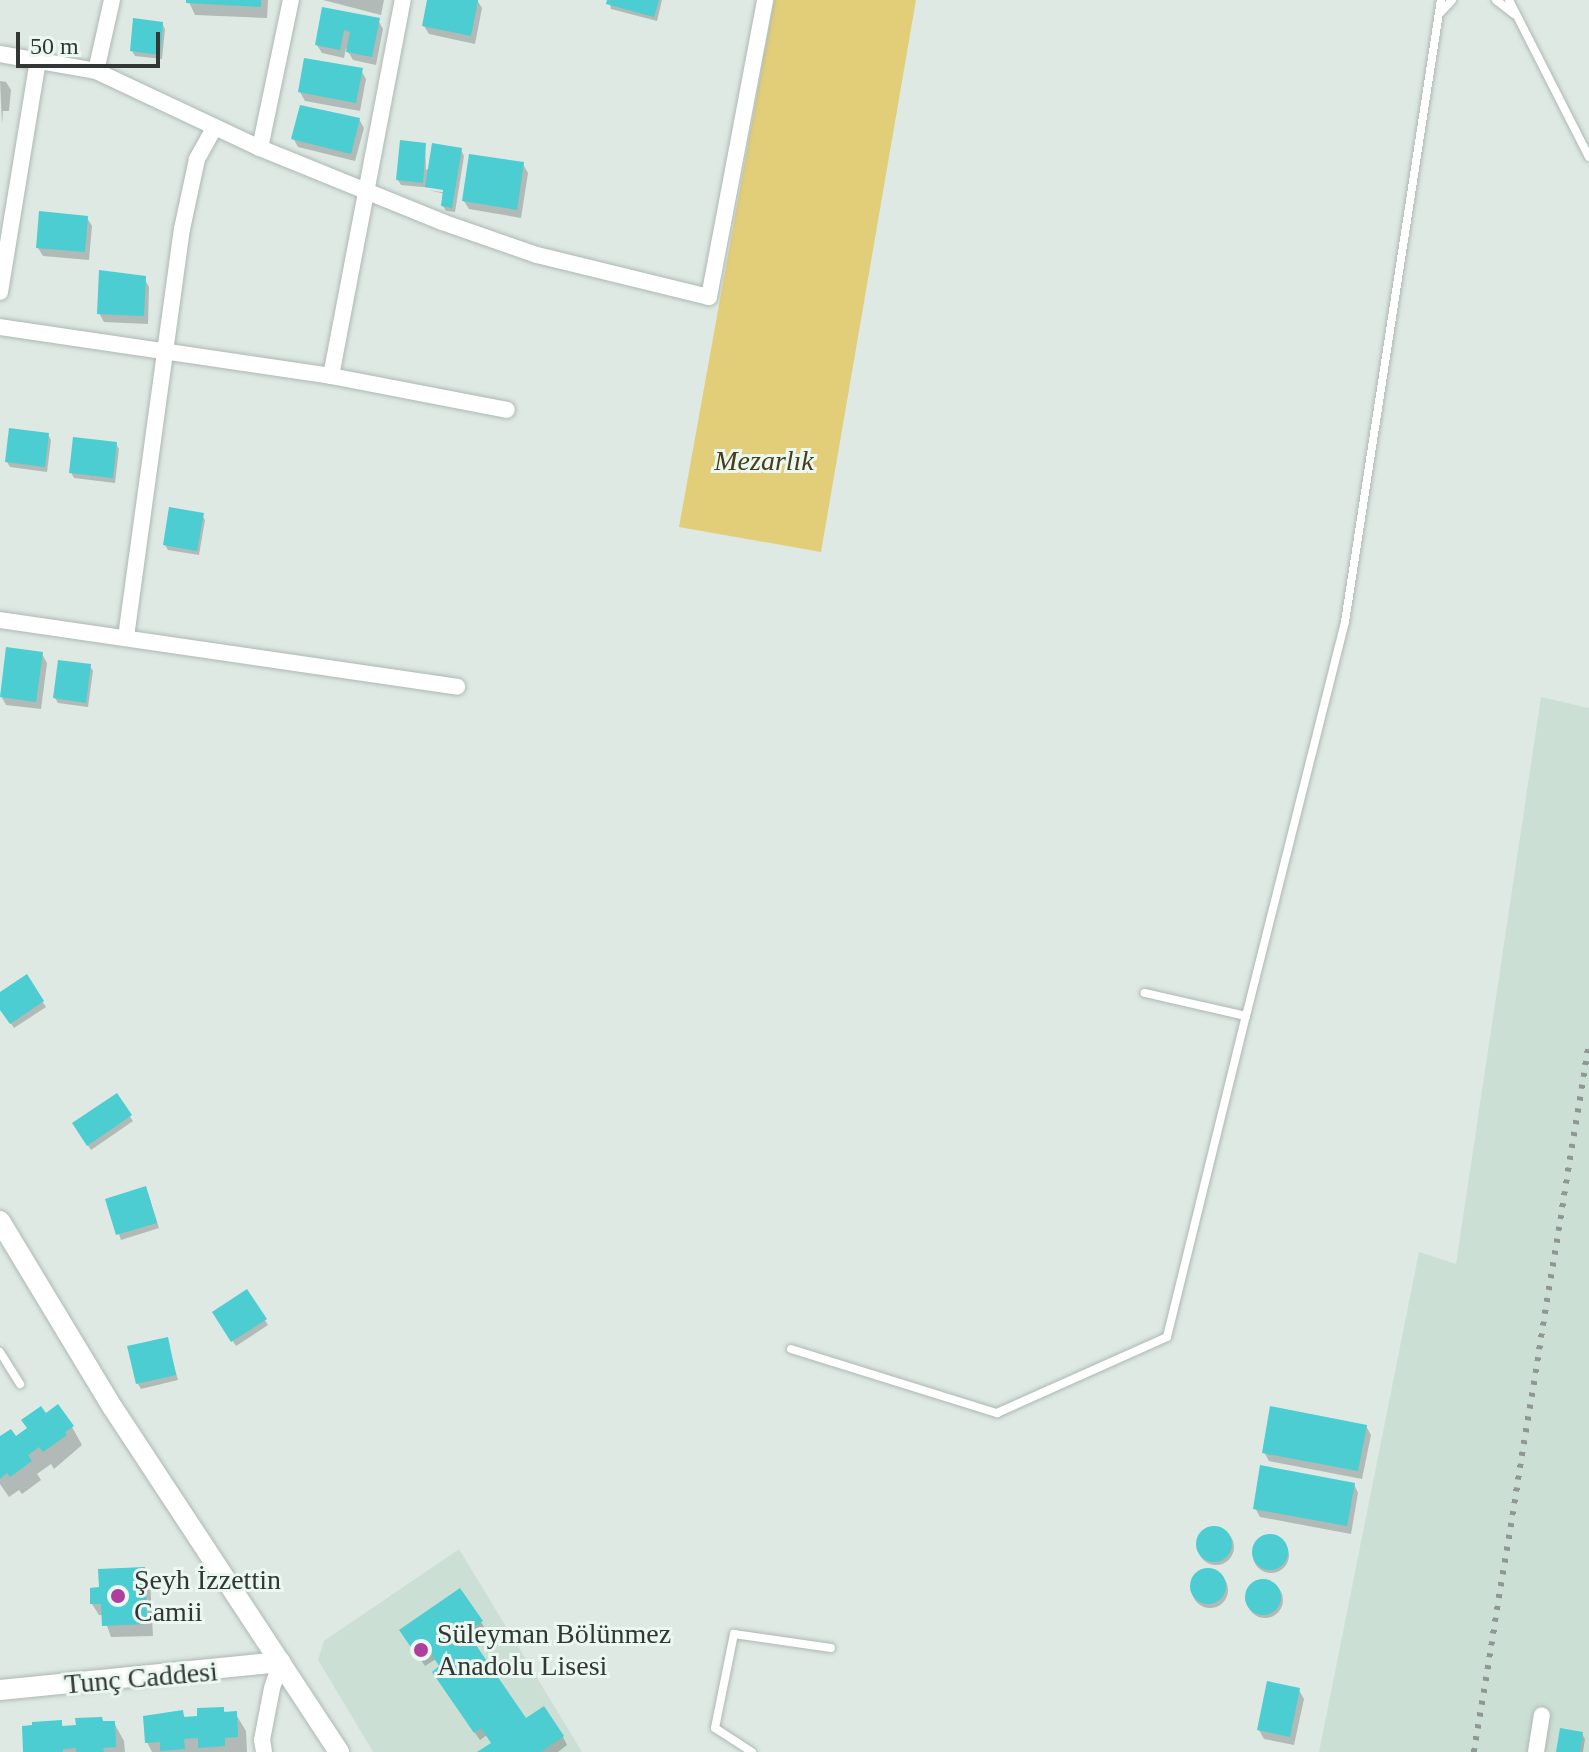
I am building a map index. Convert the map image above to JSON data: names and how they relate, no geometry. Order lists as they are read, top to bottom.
{
  "streets": {
    "street": ["Tunç Caddesi"]
  },
  "parks": ["Mezarlık"],
  "places": ["Şeyh İzzettin Camii", "Süleyman Bölünmez Anadolu Lisesi"],
  "scale_bar": "50 m"
}
